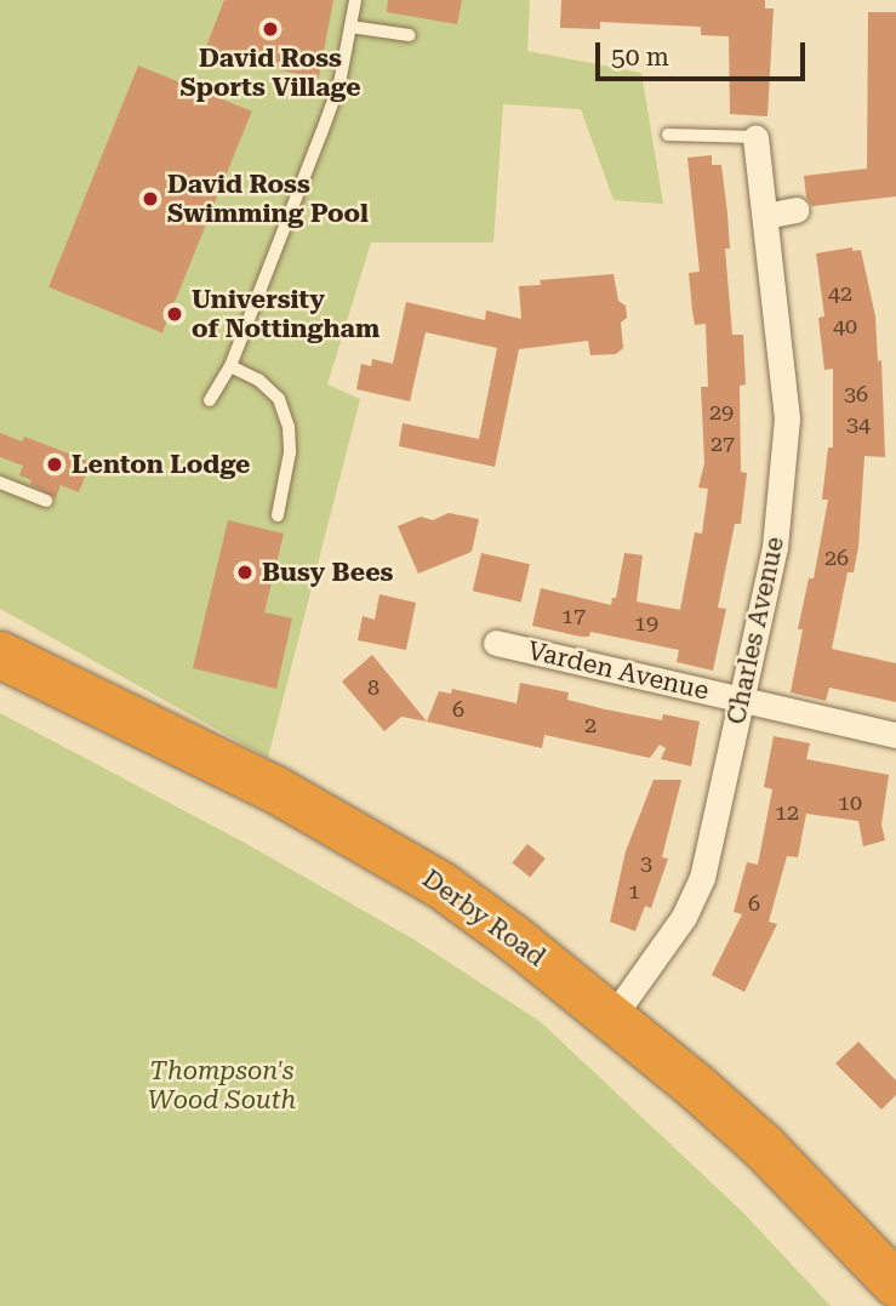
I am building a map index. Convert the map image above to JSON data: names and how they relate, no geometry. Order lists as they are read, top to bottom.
{
  "streets": {
    "highway": ["Derby Road"],
    "street": ["Charles Avenue", "Varden Avenue"]
  },
  "crossings": [
    ["Charles Avenue", "Varden Avenue"],
    ["Charles Avenue", "Derby Road"]
  ],
  "parks": ["Thompson's Wood South"],
  "places": [
    "David Ross Sports Village",
    "David Ross Swimming Pool",
    "University of Nottingham",
    "Lenton Lodge",
    "Busy Bees"
  ],
  "house_numbers": [
    "42",
    "40",
    "36",
    "29",
    "34",
    "27",
    "26",
    "17",
    "19",
    "8",
    "6",
    "2",
    "10",
    "12",
    "3",
    "1",
    "6"
  ],
  "scale_bar": "50 m"
}
